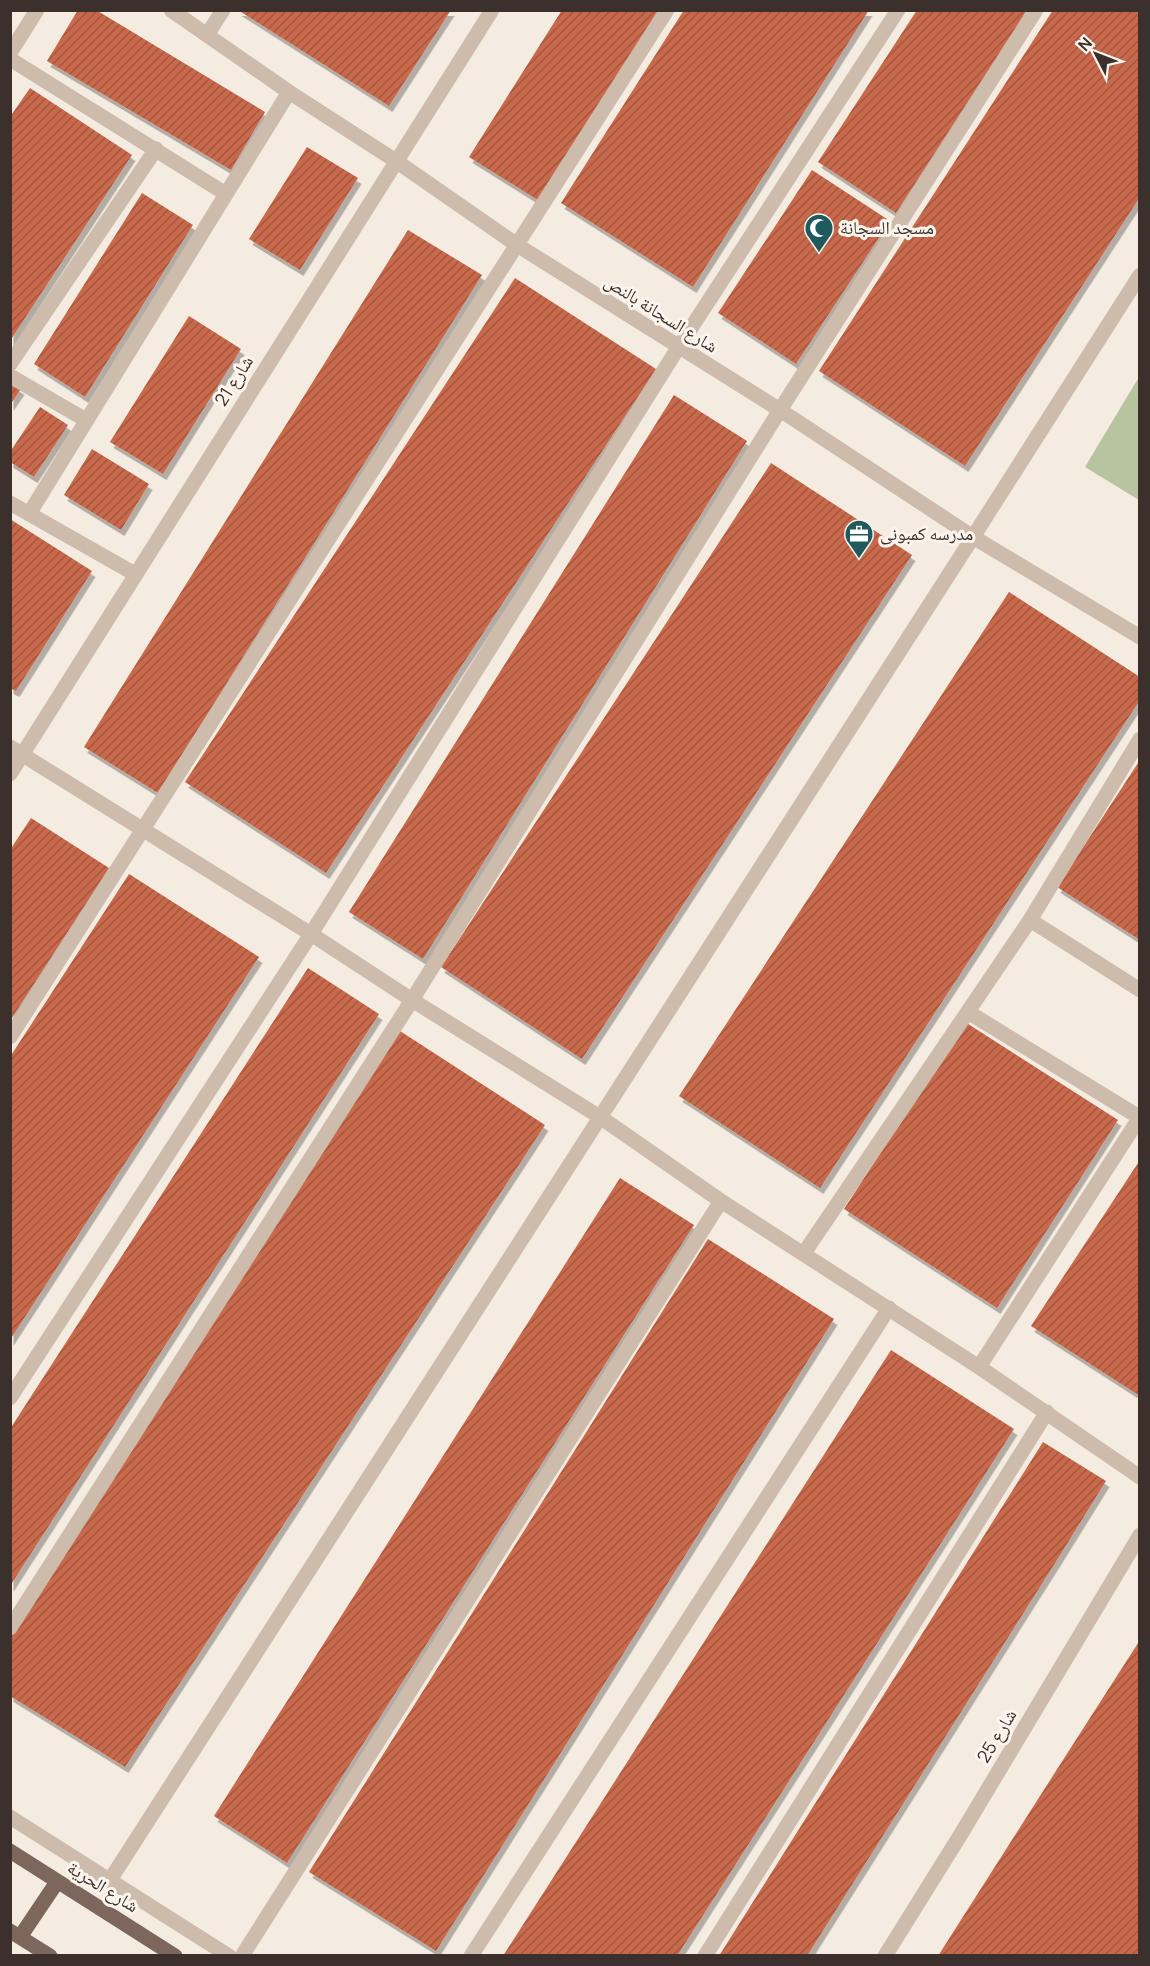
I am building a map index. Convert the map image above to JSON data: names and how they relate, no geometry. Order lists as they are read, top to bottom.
{
  "streets": {
    "main road": ["شارع الحرية"],
    "street": ["شارع السجانة بالنص", "شارع 21", "شارع 25"]
  },
  "crossings": [
    ["شارع السجانة بالنص", "شارع 21"]
  ],
  "places": {
    "mosque": ["مسجد السجانة"],
    "office": ["مدرسه كمبونى"]
  },
  "north": "top left"
}
